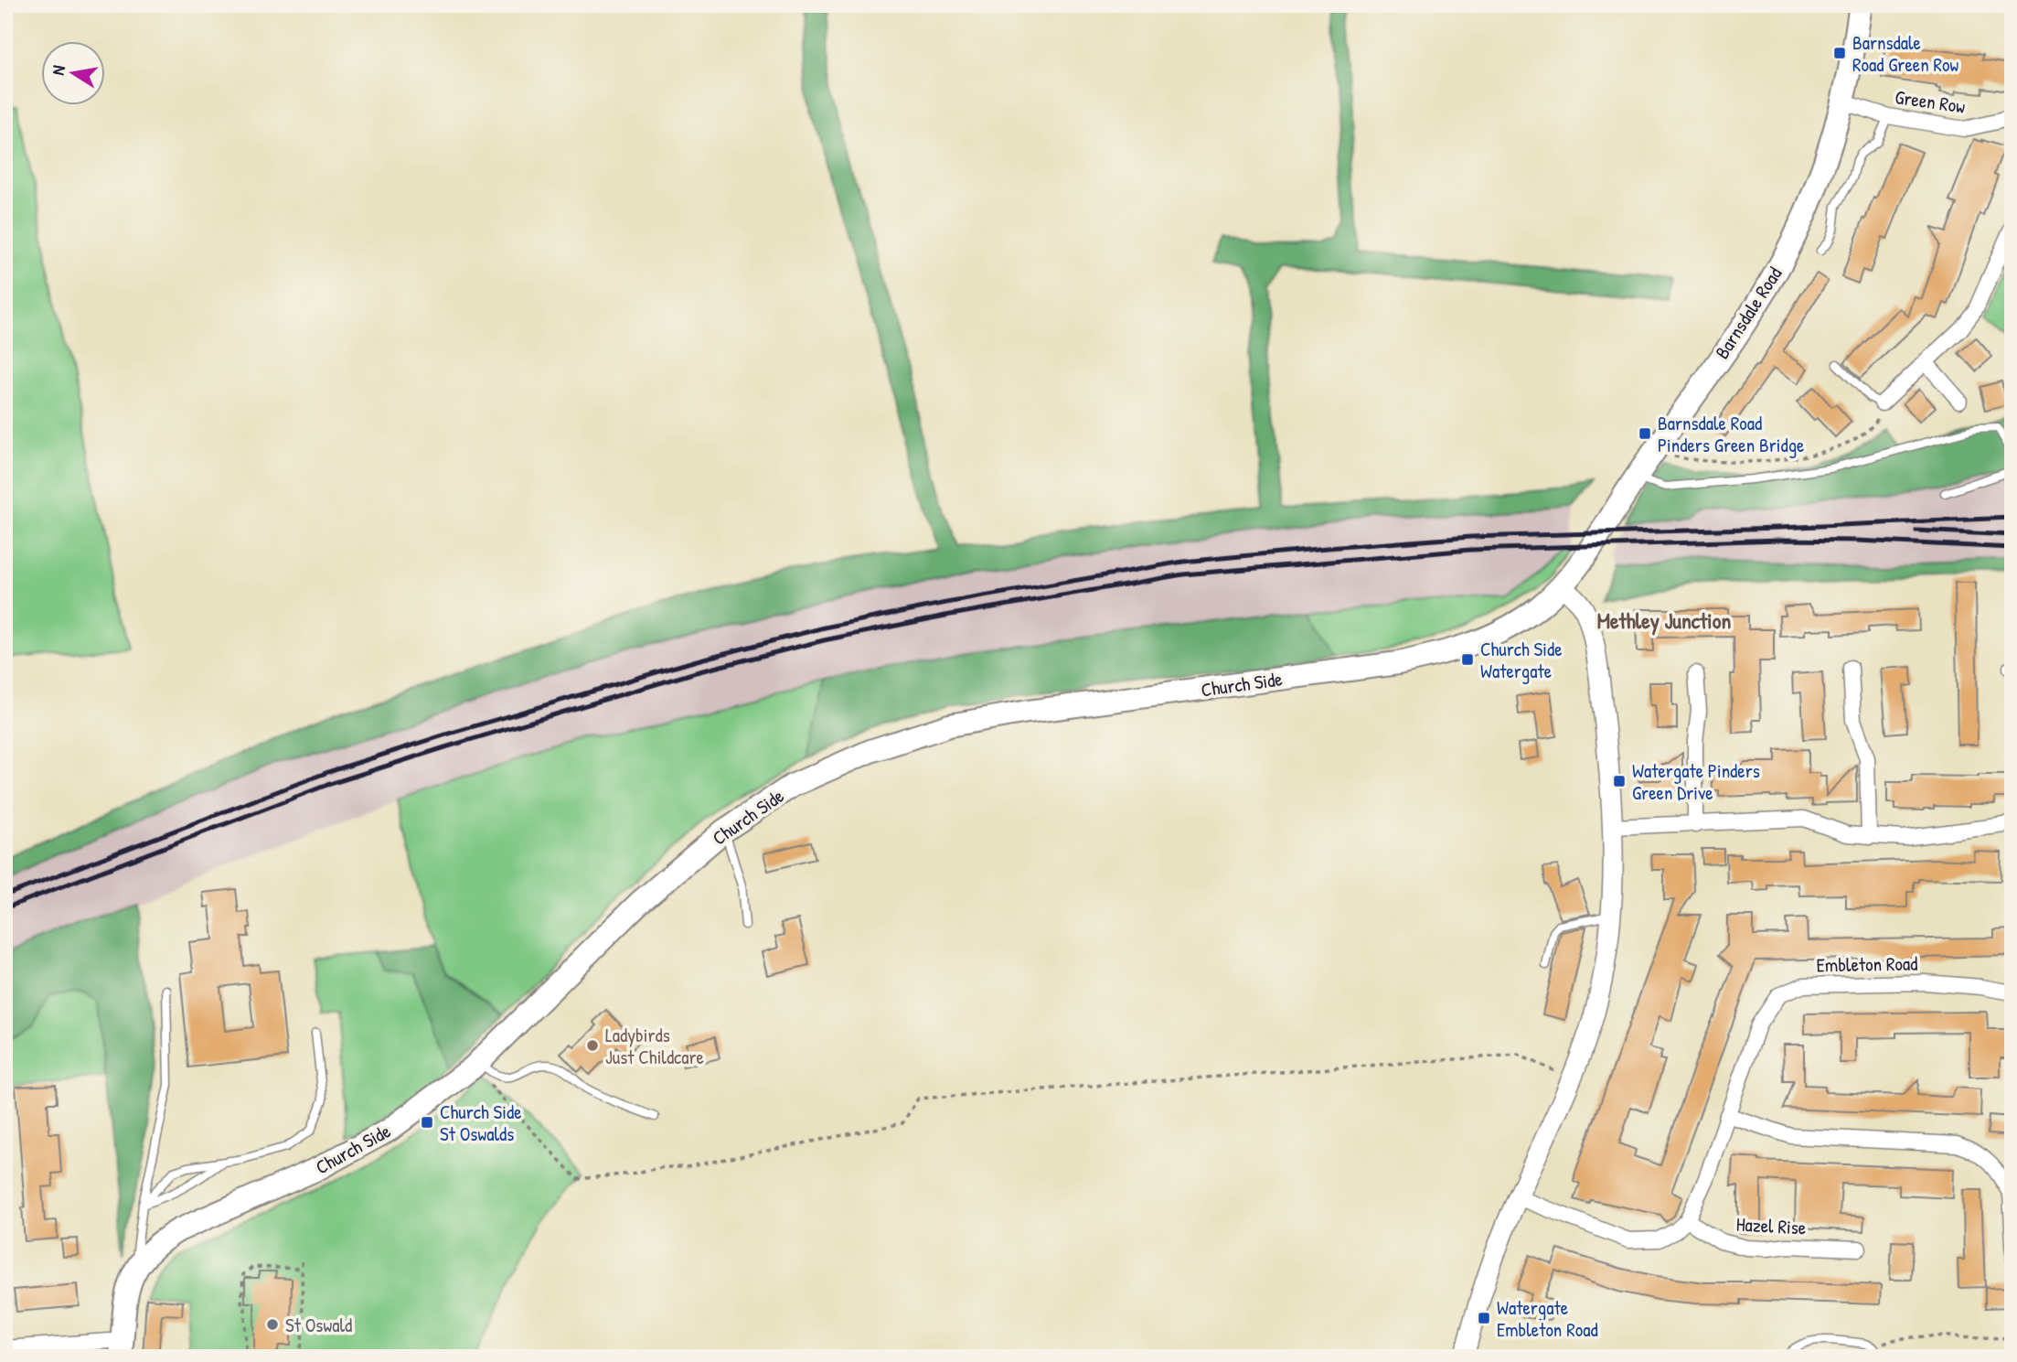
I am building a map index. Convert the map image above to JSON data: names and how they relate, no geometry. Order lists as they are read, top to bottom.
{
  "streets": {
    "main road": ["Barnsdale Road", "Church Side"],
    "street": ["Green Row", "Embleton Road", "Hazel Rise"]
  },
  "crossings": [
    ["Green Row", "Barnsdale Road"],
    ["Barnsdale Road", "Church Side"],
    ["Embleton Road", "Hazel Rise"]
  ],
  "districts": ["Methley Junction"],
  "places": {
    "transit": [
      "Barnsdale Road Green Row",
      "Barnsdale Road Pinders Green Bridge",
      "Church Side Watergate",
      "Watergate Pinders Green Drive",
      "Church Side St Oswalds",
      "Watergate Embleton Road"
    ],
    "other": ["Ladybirds Just Childcare", "St Oswald"]
  },
  "north": "left"
}
